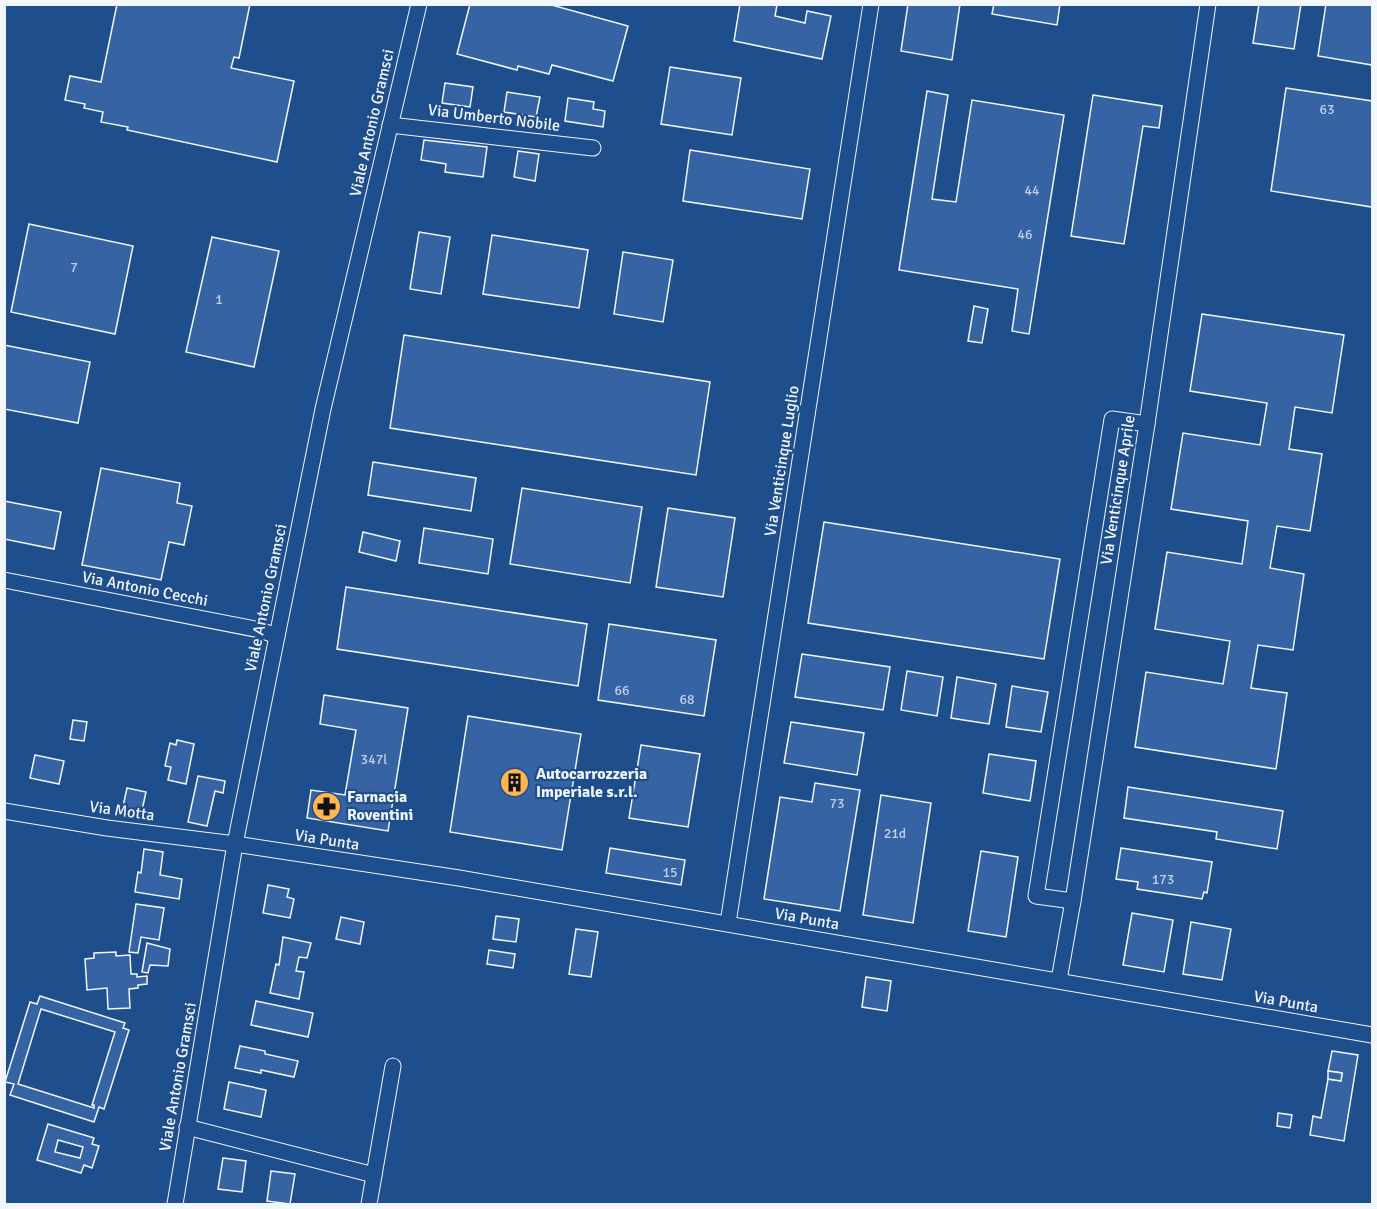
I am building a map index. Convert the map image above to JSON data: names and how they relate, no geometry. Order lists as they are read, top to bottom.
{
  "streets": {
    "street": [
      "Via Umberto Nobile",
      "Viale Antonio Gramsci",
      "Via Venticinque Luglio",
      "Via Venticinque Aprile",
      "Via Antonio Cecchi",
      "Via Motta",
      "Via Punta"
    ]
  },
  "crossings": [
    ["Via Umberto Nobile", "Viale Antonio Gramsci"],
    ["Viale Antonio Gramsci", "Via Antonio Cecchi"],
    ["Viale Antonio Gramsci", "Via Motta"],
    ["Viale Antonio Gramsci", "Via Punta"],
    ["Via Venticinque Luglio", "Via Punta"],
    ["Via Venticinque Aprile", "Via Punta"],
    ["Via Motta", "Via Punta"]
  ],
  "places": {
    "building": ["Autocarrozzeria Imperiale s.r.l."],
    "pharmacy": ["Farnacia Roventini"]
  },
  "house_numbers": [
    "63",
    "44",
    "46",
    "7",
    "1",
    "66",
    "68",
    "347l",
    "73",
    "21d",
    "15",
    "173"
  ]
}
